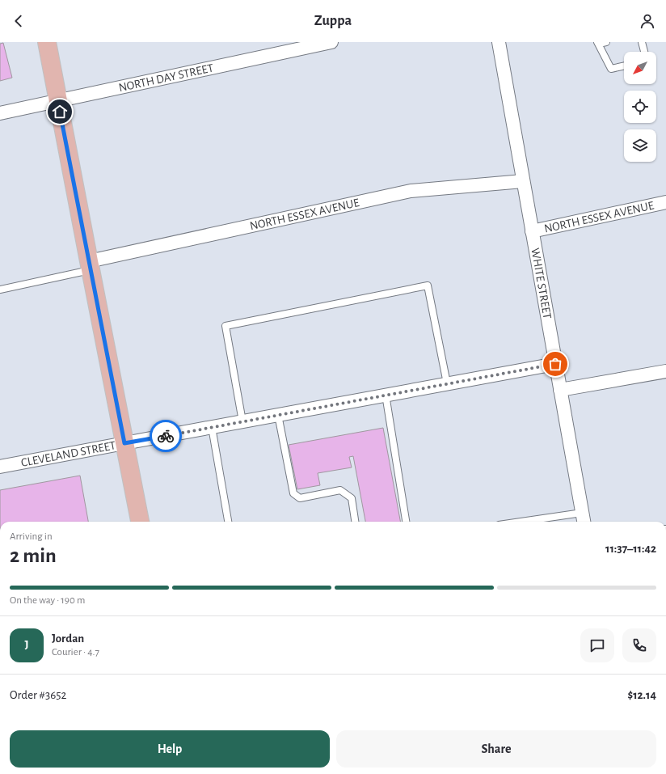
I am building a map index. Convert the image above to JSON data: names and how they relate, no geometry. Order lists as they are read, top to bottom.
{
  "streets": {
    "street": [
      "NORTH DAY STREET",
      "NORTH ESSEX AVENUE",
      "WHITE STREET",
      "CLEVELAND STREET"
    ]
  },
  "crossings": [
    ["NORTH ESSEX AVENUE", "WHITE STREET"],
    ["WHITE STREET", "CLEVELAND STREET"]
  ],
  "north": "bottom left",
  "page": {
    "header": "Zuppa",
    "heading": ["2 min", "Arriving in", "11:37–11:42"],
    "panel": [
      "Jordan",
      "Courier · 4.7",
      "Order #3652",
      "$12.14"
    ],
    "bar": "On the way · 190 m",
    "round": "J",
    "buttons": ["Help", "Share"]
  }
}
